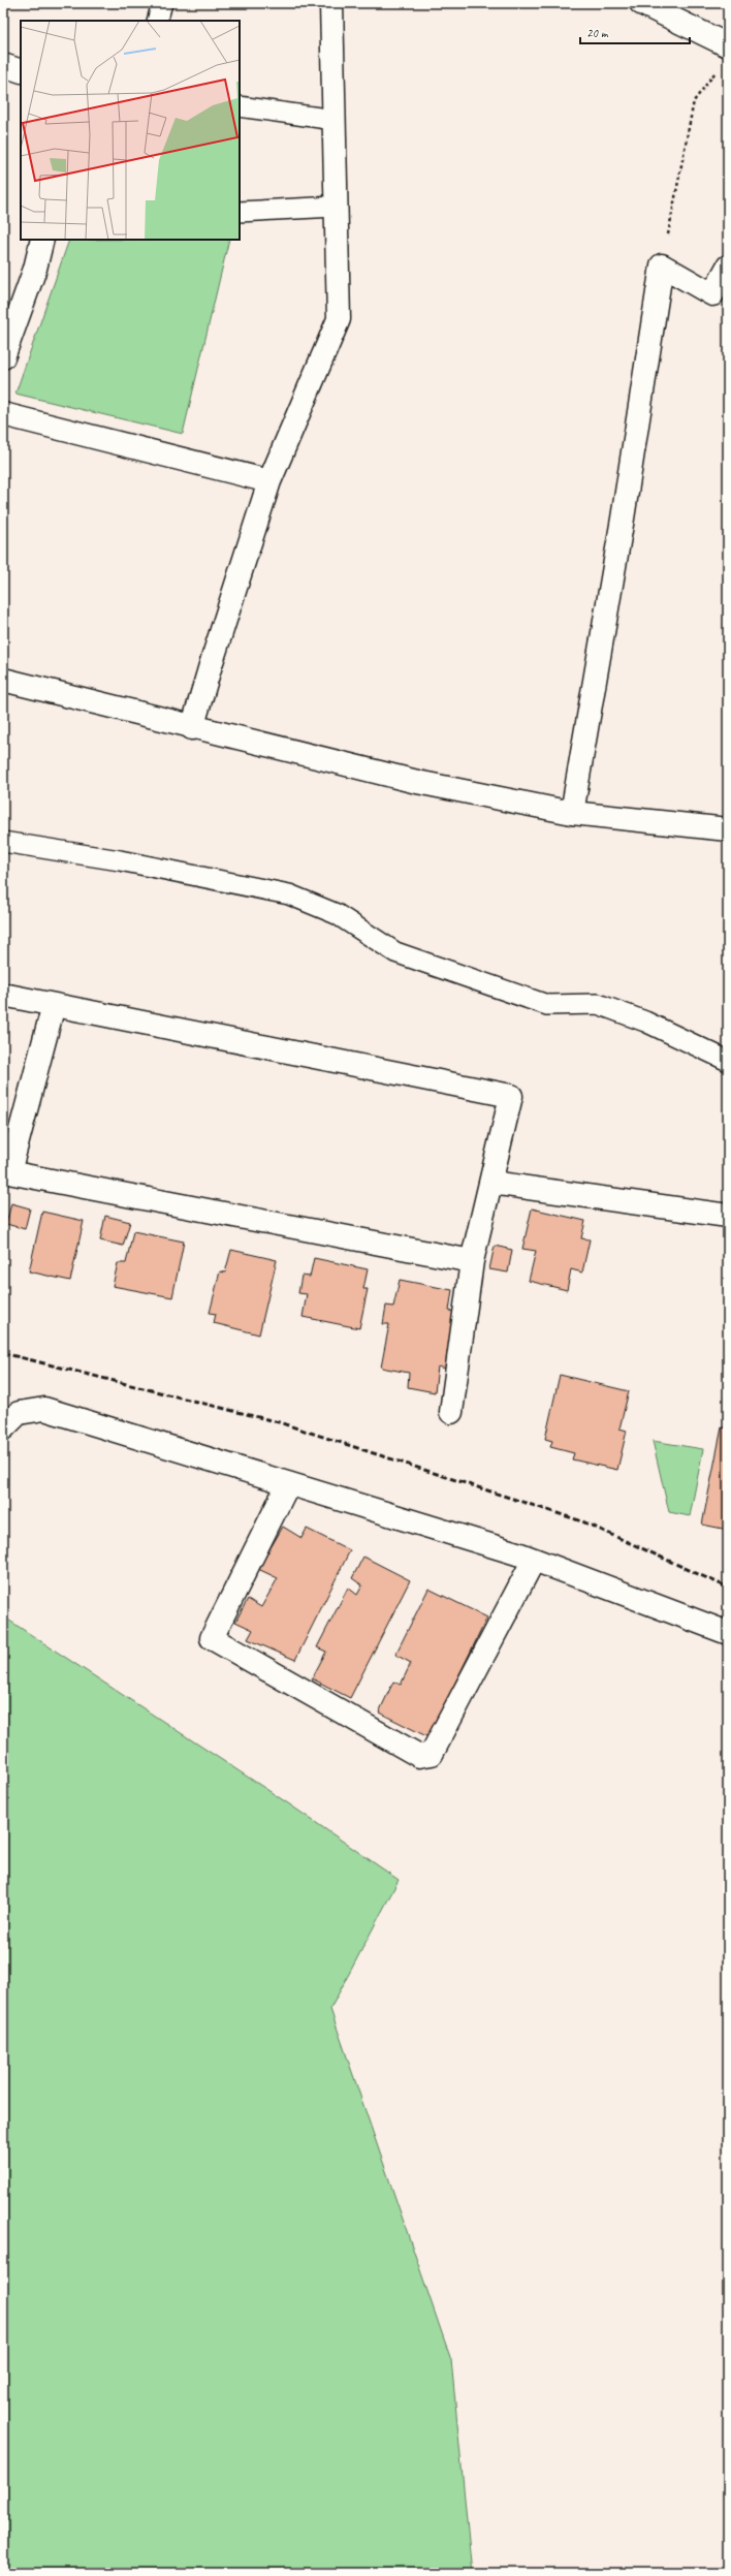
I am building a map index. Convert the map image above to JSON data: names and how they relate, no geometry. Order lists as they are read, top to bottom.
{
  "scale_bar": "20 m"
}
